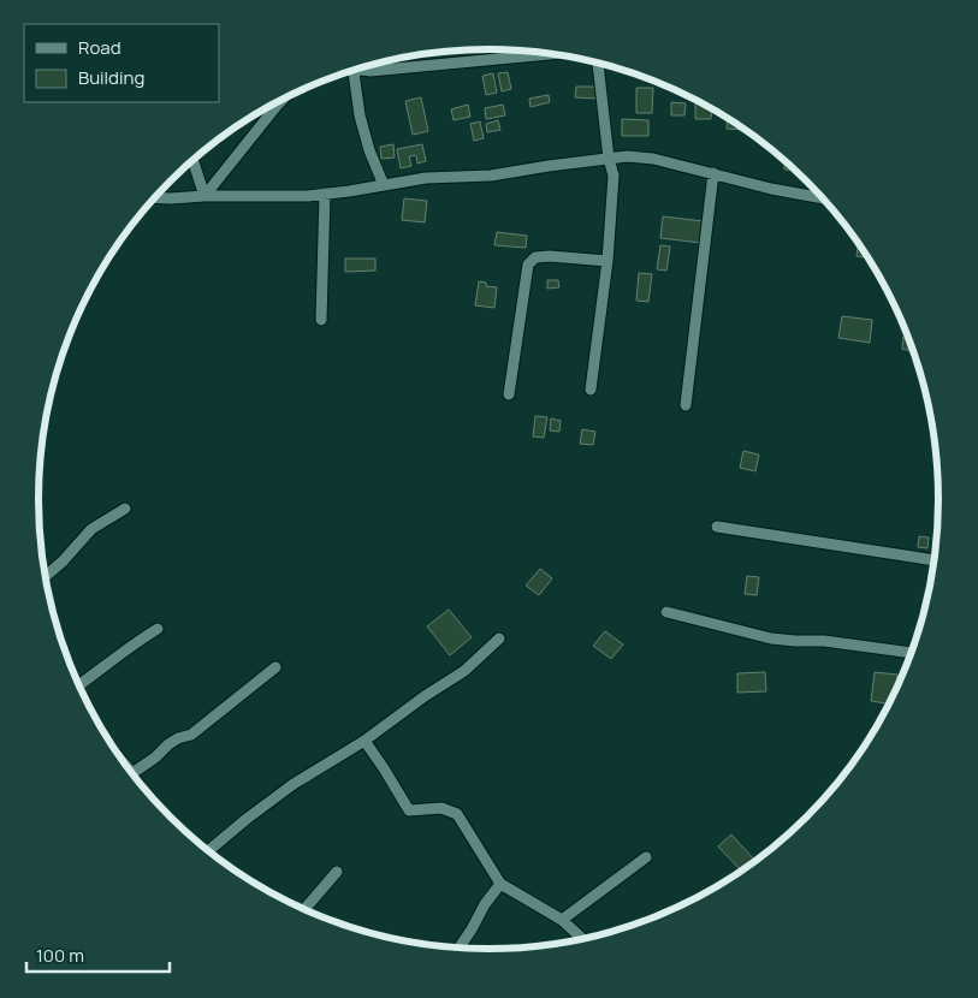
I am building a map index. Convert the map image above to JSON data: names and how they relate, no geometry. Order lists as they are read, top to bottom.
{
  "legend": ["Road", "Building"],
  "scale_bar": "100 m"
}
